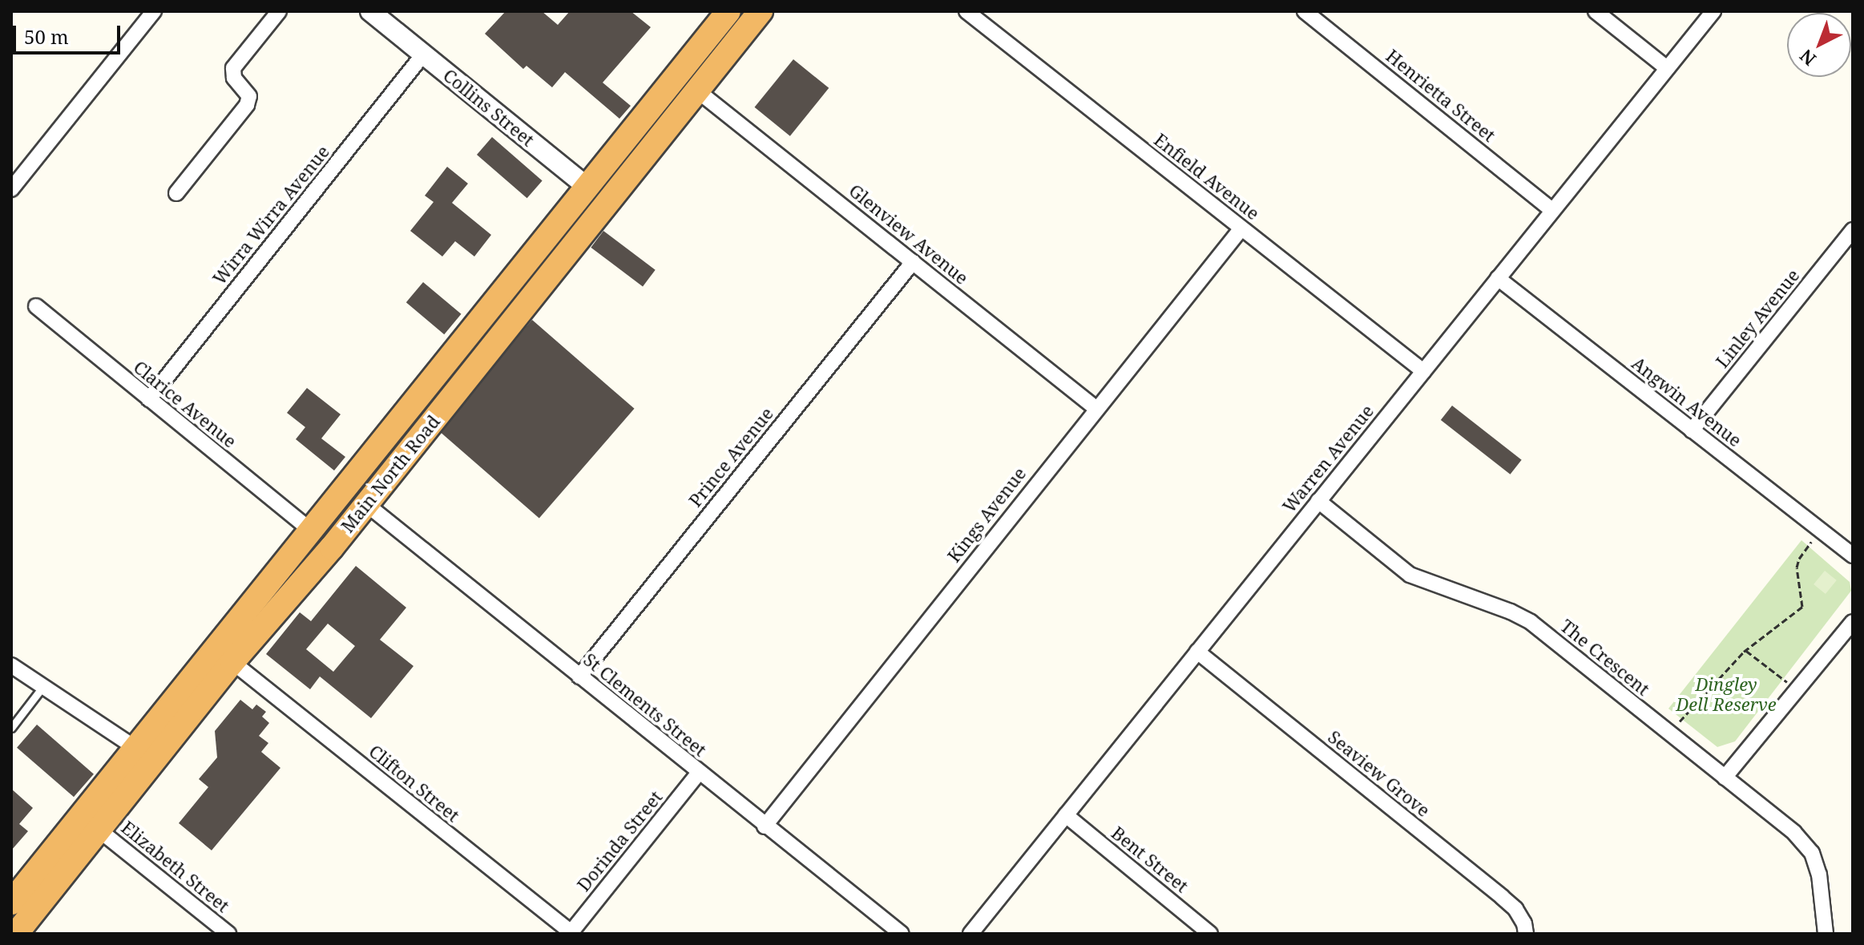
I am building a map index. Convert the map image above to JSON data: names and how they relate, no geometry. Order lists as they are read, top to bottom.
{
  "streets": {
    "highway": ["Collins Street", "Main North Road"],
    "street": [
      "Henrietta Street",
      "Enfield Avenue",
      "Wirra Wirra Avenue",
      "Glenview Avenue",
      "Linley Avenue",
      "Angwin Avenue",
      "Clarice Avenue",
      "Prince Avenue",
      "Warren Avenue",
      "Kings Avenue",
      "The Crescent",
      "St Clements Street",
      "Seaview Grove",
      "Clifton Street",
      "Dorinda Street",
      "Bent Street",
      "Elizabeth Street"
    ]
  },
  "crossings": [
    ["Henrietta Street", "Warren Avenue"],
    ["Collins Street", "Wirra Wirra Avenue"],
    ["Collins Street", "Main North Road"],
    ["Enfield Avenue", "Warren Avenue"],
    ["Enfield Avenue", "Kings Avenue"],
    ["Wirra Wirra Avenue", "Clarice Avenue"],
    ["Glenview Avenue", "Prince Avenue"],
    ["Glenview Avenue", "Main North Road"],
    ["Glenview Avenue", "Kings Avenue"],
    ["Linley Avenue", "Angwin Avenue"],
    ["Angwin Avenue", "Warren Avenue"],
    ["Clarice Avenue", "Main North Road"],
    ["Prince Avenue", "St Clements Street"],
    ["Warren Avenue", "The Crescent"],
    ["Warren Avenue", "Seaview Grove"],
    ["Warren Avenue", "Bent Street"],
    ["Main North Road", "St Clements Street"],
    ["Main North Road", "Clifton Street"],
    ["Main North Road", "Elizabeth Street"],
    ["Kings Avenue", "St Clements Street"],
    ["St Clements Street", "Dorinda Street"],
    ["Clifton Street", "Dorinda Street"]
  ],
  "parks": ["Dingley Dell Reserve"],
  "scale_bar": "50 m",
  "north": "bottom left"
}
